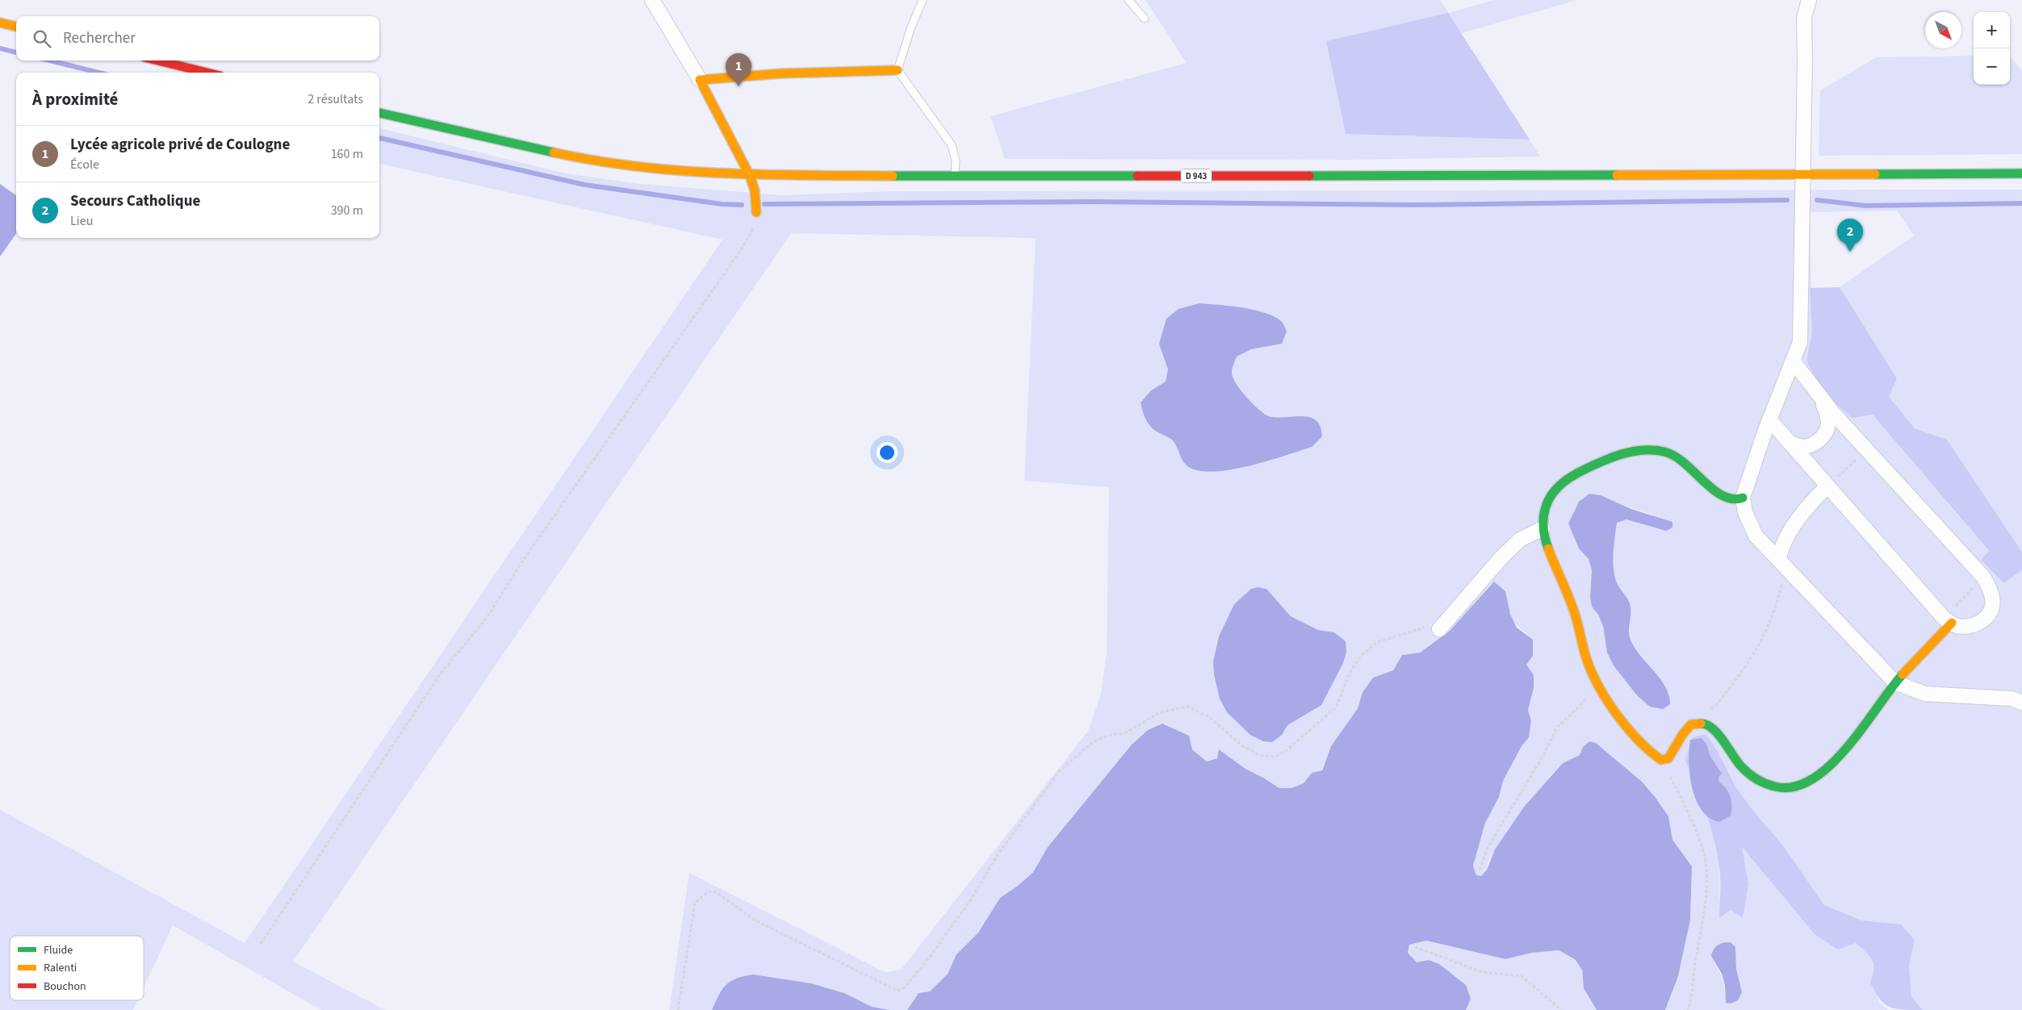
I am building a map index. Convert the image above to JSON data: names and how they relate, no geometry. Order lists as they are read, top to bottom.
{
  "streets": {
    "main road": ["D 943"]
  },
  "legend": ["Fluide", "Ralenti", "Bouchon"],
  "north": "bottom right",
  "page": {
    "map_buttons": ["+", "−"],
    "search": "Rechercher",
    "pins": ["1", "2"],
    "heading": ["À proximité", "2 résultats"],
    "list": [
      {
        "mark": "1",
        "name": "Lycée agricole privé de Coulogne",
        "note": "École",
        "value": "160 m"
      },
      {
        "mark": "2",
        "name": "Secours Catholique",
        "note": "Lieu",
        "value": "390 m"
      }
    ]
  }
}
